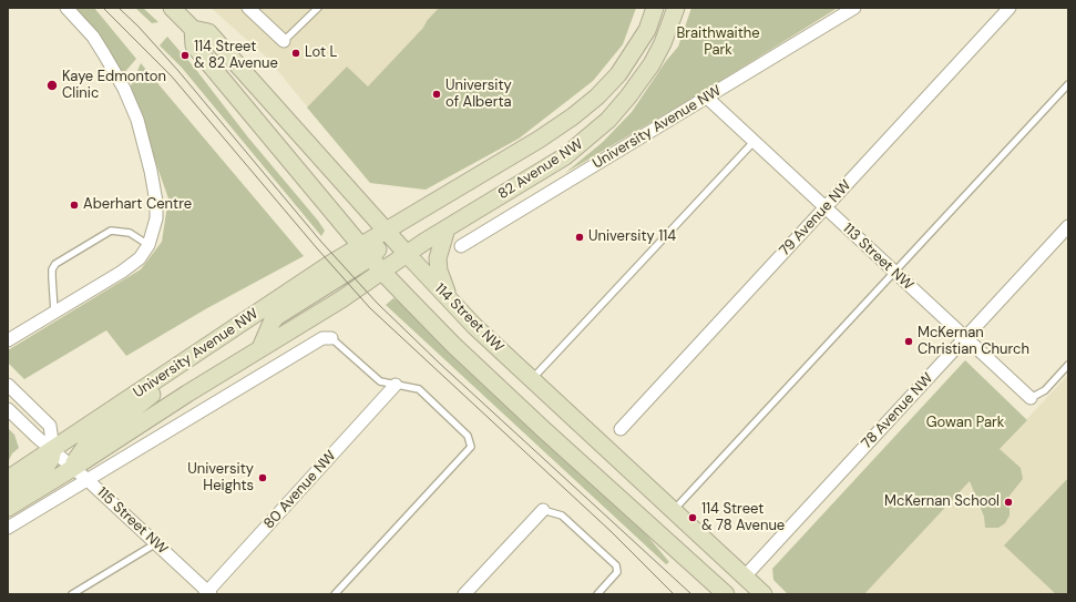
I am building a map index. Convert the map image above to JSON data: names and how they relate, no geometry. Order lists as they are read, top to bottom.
{
  "streets": {
    "main road": ["University Avenue NW", "82 Avenue NW", "114 Street NW"],
    "street": [
      "79 Avenue NW",
      "113 Street NW",
      "78 Avenue NW",
      "80 Avenue NW",
      "115 Street NW"
    ]
  },
  "crossings": [
    ["University Avenue NW", "82 Avenue NW"],
    ["University Avenue NW", "113 Street NW"],
    ["University Avenue NW", "114 Street NW"],
    ["University Avenue NW", "115 Street NW"],
    ["82 Avenue NW", "114 Street NW"],
    ["79 Avenue NW", "113 Street NW"],
    ["113 Street NW", "78 Avenue NW"],
    ["114 Street NW", "78 Avenue NW"],
    ["80 Avenue NW", "115 Street NW"]
  ],
  "parks": ["Braithwaithe Park", "Gowan Park"],
  "places": [
    "Lot L",
    "114 Street & 82 Avenue",
    "Kaye Edmonton Clinic",
    "University of Alberta",
    "Aberhart Centre",
    "University 114",
    "McKernan Christian Church",
    "University Heights",
    "McKernan School",
    "114 Street & 78 Avenue"
  ]
}
